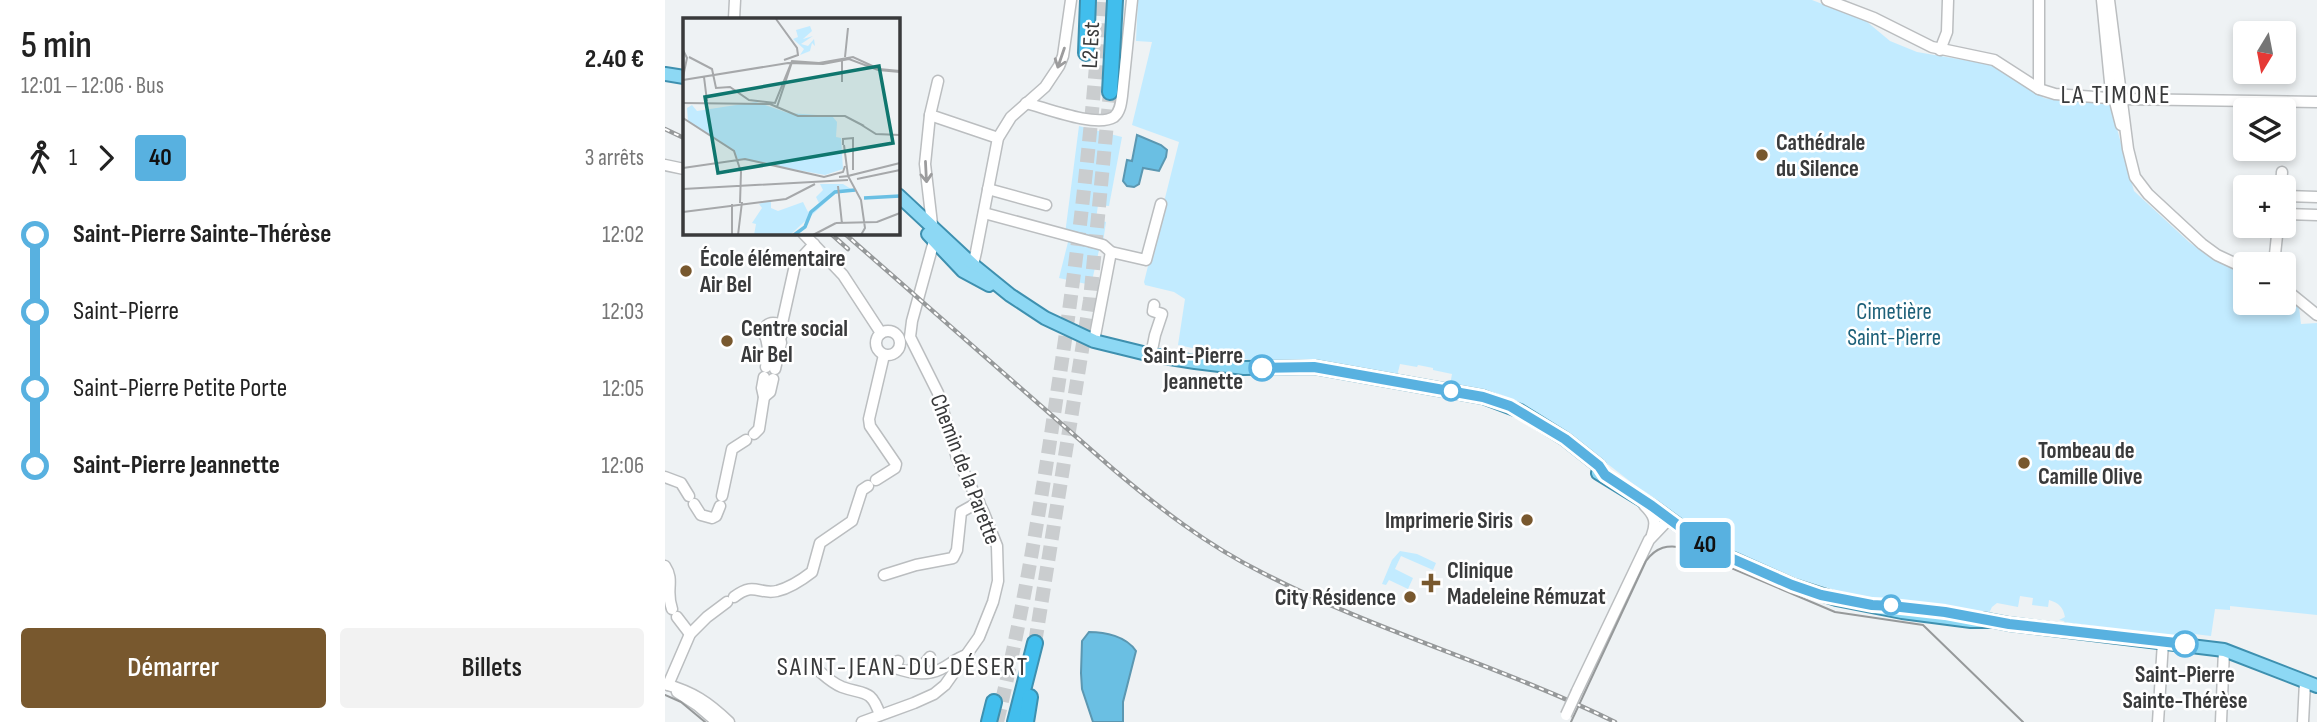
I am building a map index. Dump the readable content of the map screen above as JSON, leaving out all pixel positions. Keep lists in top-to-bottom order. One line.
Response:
{"streets":{"highway":["L2 Est"],"street":["Chemin de la Parette"]},"districts":["LA TIMONE","SAINT-JEAN-DU-DÉSERT"],"parks":["Cimetière Saint-Pierre"],"places":{"other":["Cathédrale du Silence","École élémentaire Air Bel","Centre social Air Bel","Saint-Pierre Jeannette","Tombeau de Camille Olive","Imprimerie Siris","City Résidence","Saint-Pierre Sainte-Thérèse"],"health":["Clinique Madeleine Rémuzat"]},"lines":["bus line 40"],"north":"bottom","page":{"heading":["5 min","12:01 – 12:06 · Bus","2.40 €"],"on_map":"40","map_buttons":["+","−"],"legs":["1","40","3 arrêts"],"list":[{"name":"Saint-Pierre Sainte-Thérèse","value":"12:02"},{"name":"Saint-Pierre","value":"12:03"},{"name":"Saint-Pierre Petite Porte","value":"12:05"},{"name":"Saint-Pierre Jeannette","value":"12:06"}],"buttons":["Démarrer","Billets"]}}
